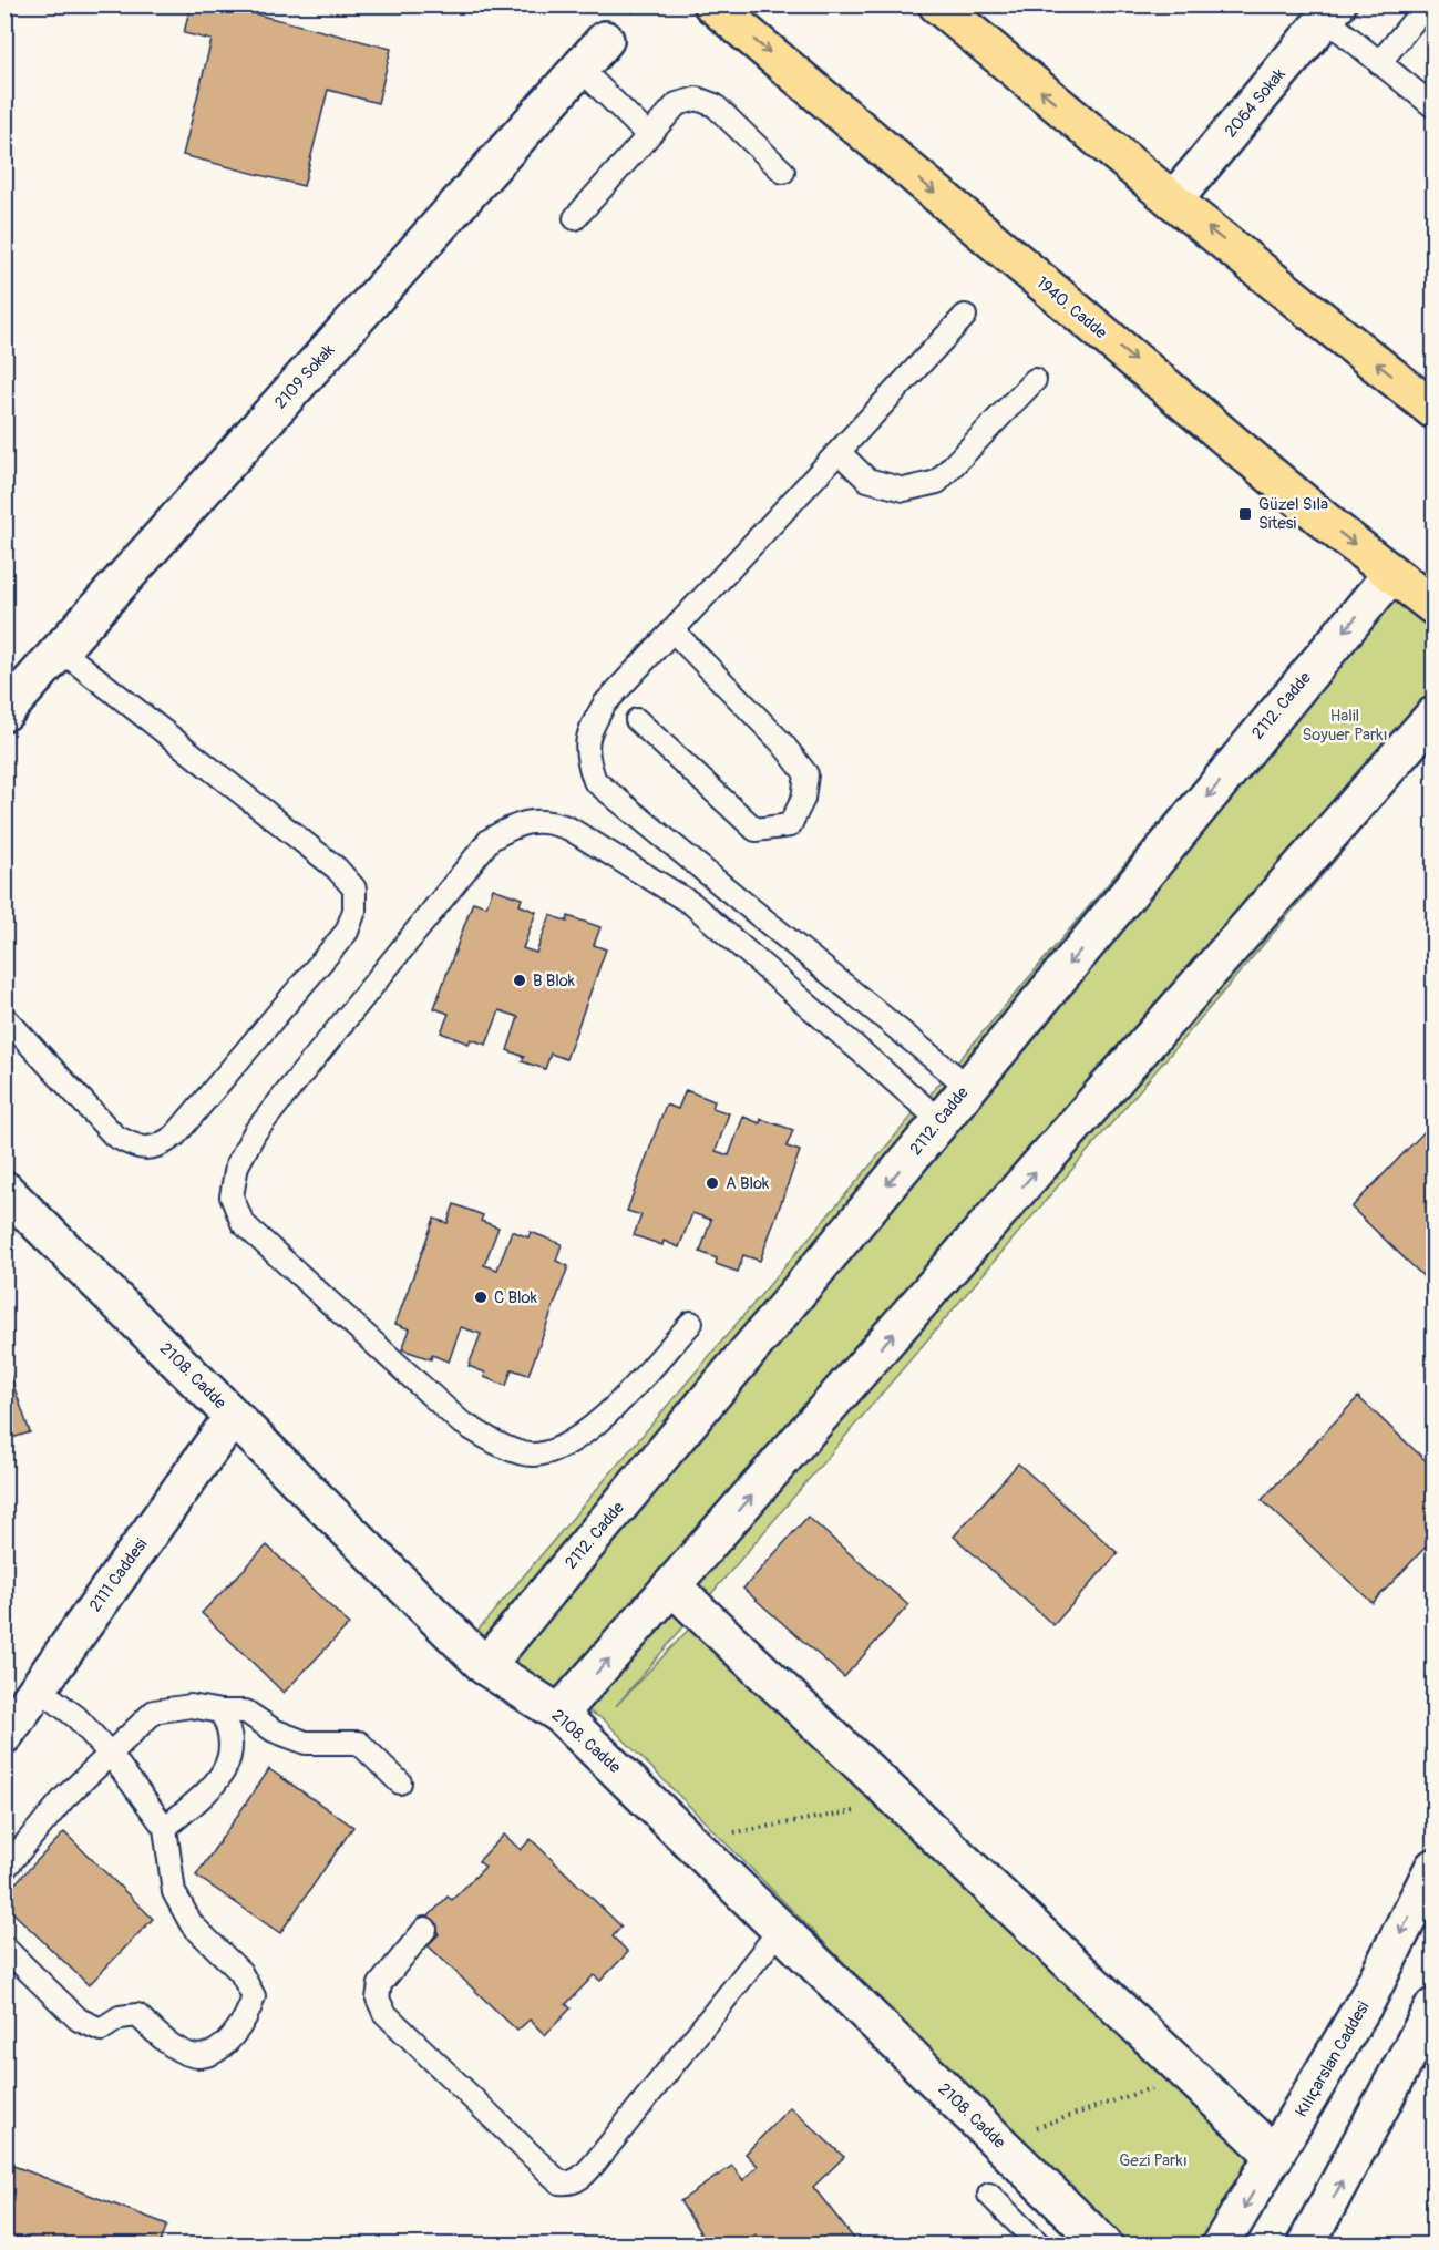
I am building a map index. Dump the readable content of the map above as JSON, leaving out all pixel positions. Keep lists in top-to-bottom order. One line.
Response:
{"streets":{"main road":["1940. Cadde"],"street":["2064 Sokak","2109 Sokak","2112. Cadde","2108. Cadde","2111 Caddesi","Kılıçarslan Caddesi"]},"crossings":[["1940. Cadde","2112. Cadde"],["2112. Cadde","2108. Cadde"],["2108. Cadde","2111 Caddesi"]],"parks":["Halil Soyuer Parkı","Gezi Parkı"],"places":{"transit":["Güzel Sıla Sitesi"],"other":["B Blok","A Blok","C Blok"]}}
